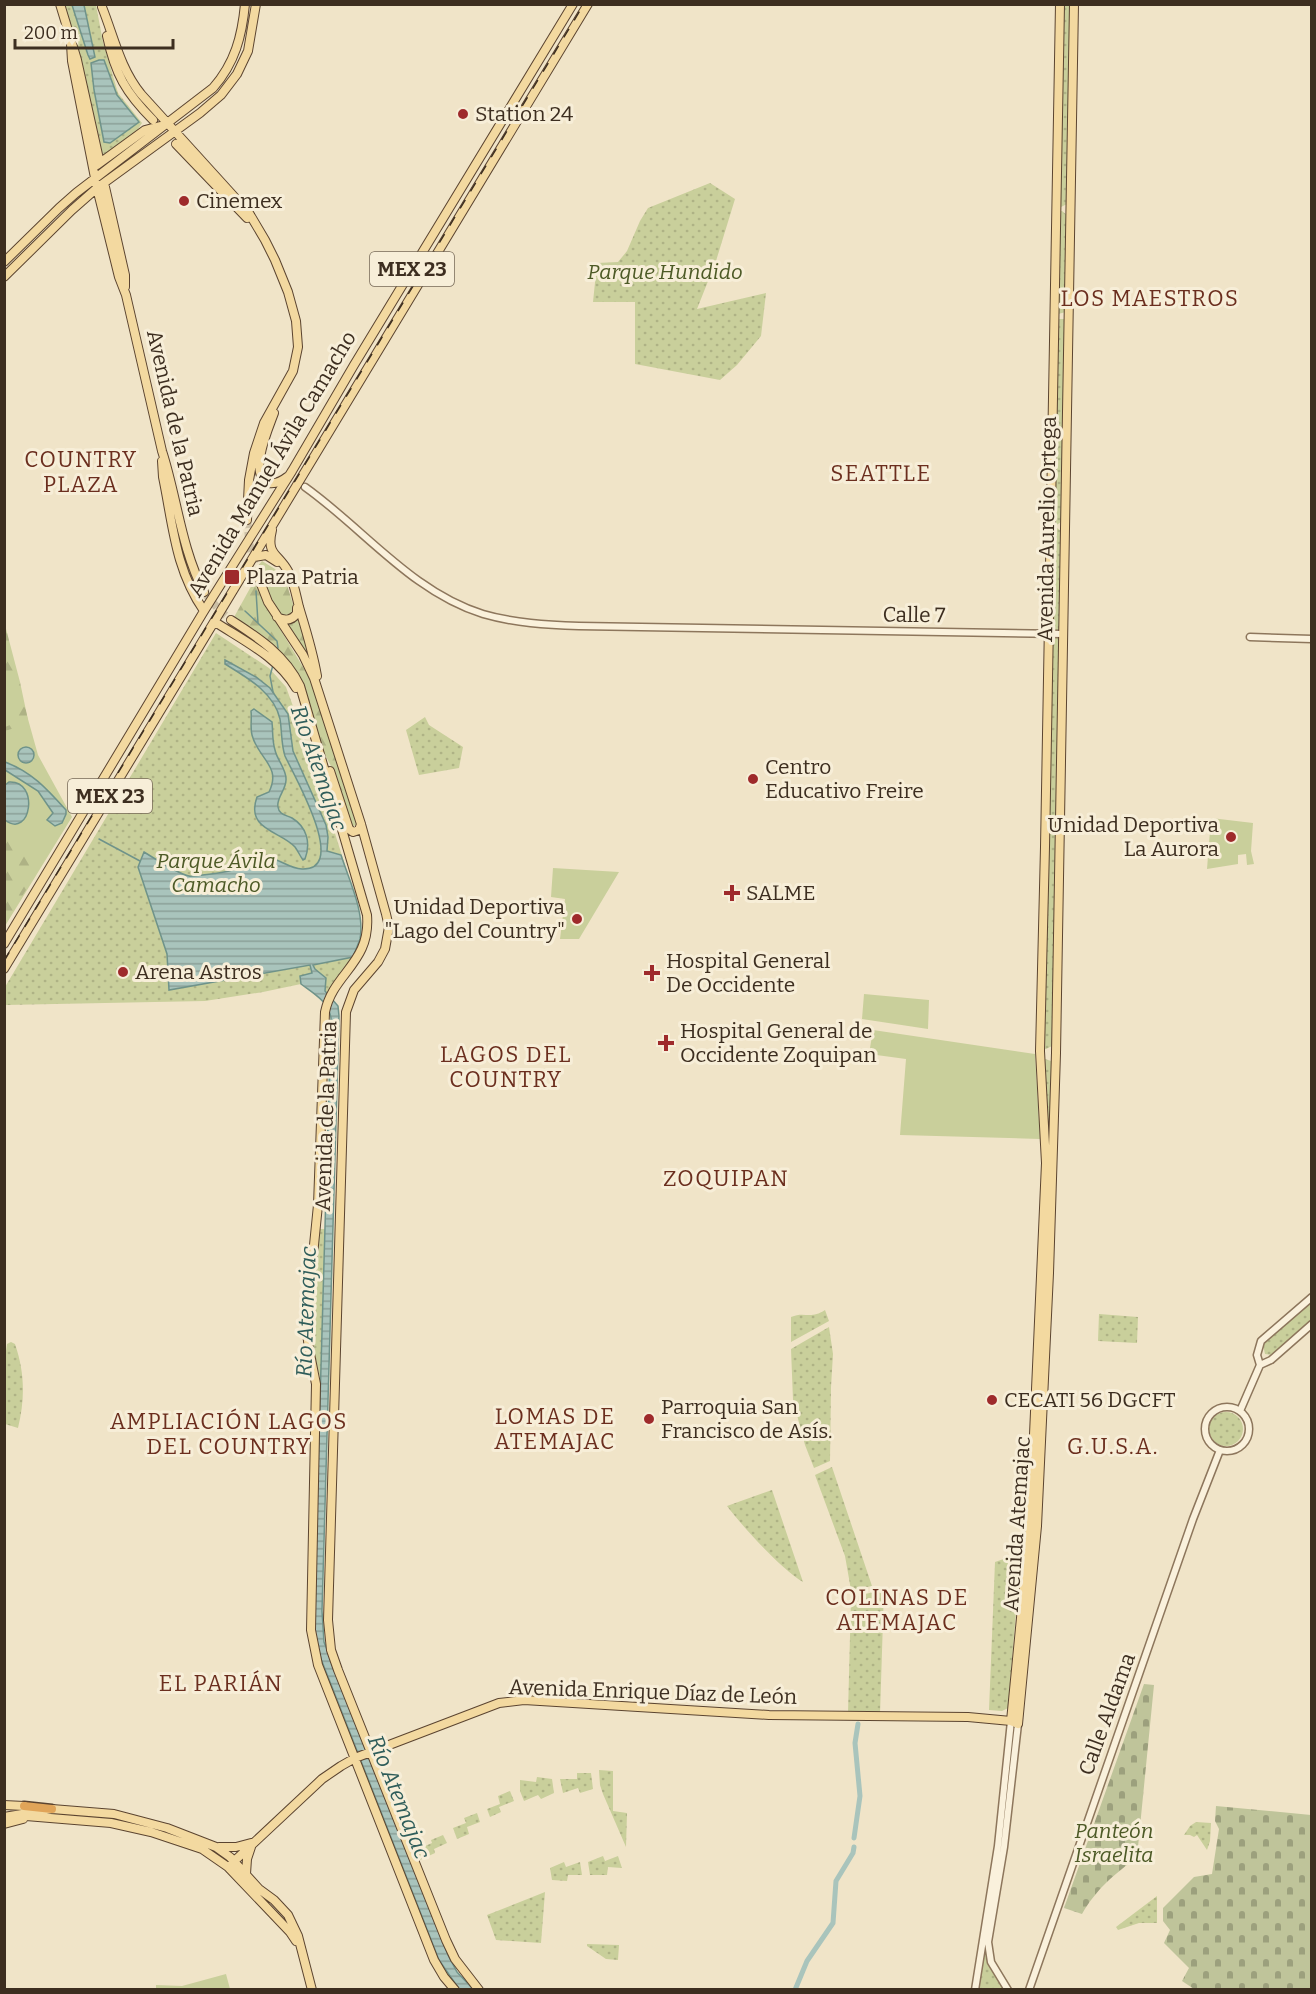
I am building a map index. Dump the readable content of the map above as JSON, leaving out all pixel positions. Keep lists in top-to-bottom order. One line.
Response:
{"streets":{"main road":["MEX 23","Avenida de la Patria","Avenida Manuel Ávila Camacho","Avenida Aurelio Ortega","Avenida Atemajac","Avenida Enrique Díaz de León"],"street":["Calle 7","Calle Aldama"]},"crossings":[["Avenida de la Patria","Avenida Enrique Díaz de León"],["Avenida Aurelio Ortega","Calle 7"],["Avenida Aurelio Ortega","Avenida Atemajac"],["Avenida Atemajac","Avenida Enrique Díaz de León"]],"districts":["LOS MAESTROS","COUNTRY PLAZA","SEATTLE","LAGOS DEL COUNTRY","ZOQUIPAN","LOMAS DE ATEMAJAC","AMPLIACIÓN LAGOS DEL COUNTRY","G.U.S.A.","COLINAS DE ATEMAJAC","EL PARIÁN"],"water":["Río Atemajac"],"parks":["Parque Hundido","Parque Ávila Camacho","Panteón Israelita"],"places":{"other":["Station 24","Cinemex","Centro Educativo Freire","Unidad Deportiva La Aurora","Unidad Deportiva \"Lago del Country\"","Arena Astros","CECATI 56 DGCFT","Parroquia San Francisco de Asís."],"transit":["Plaza Patria"],"health":["SALME","Hospital General De Occidente","Hospital General de Occidente Zoquipan"]},"scale_bar":"200 m"}
